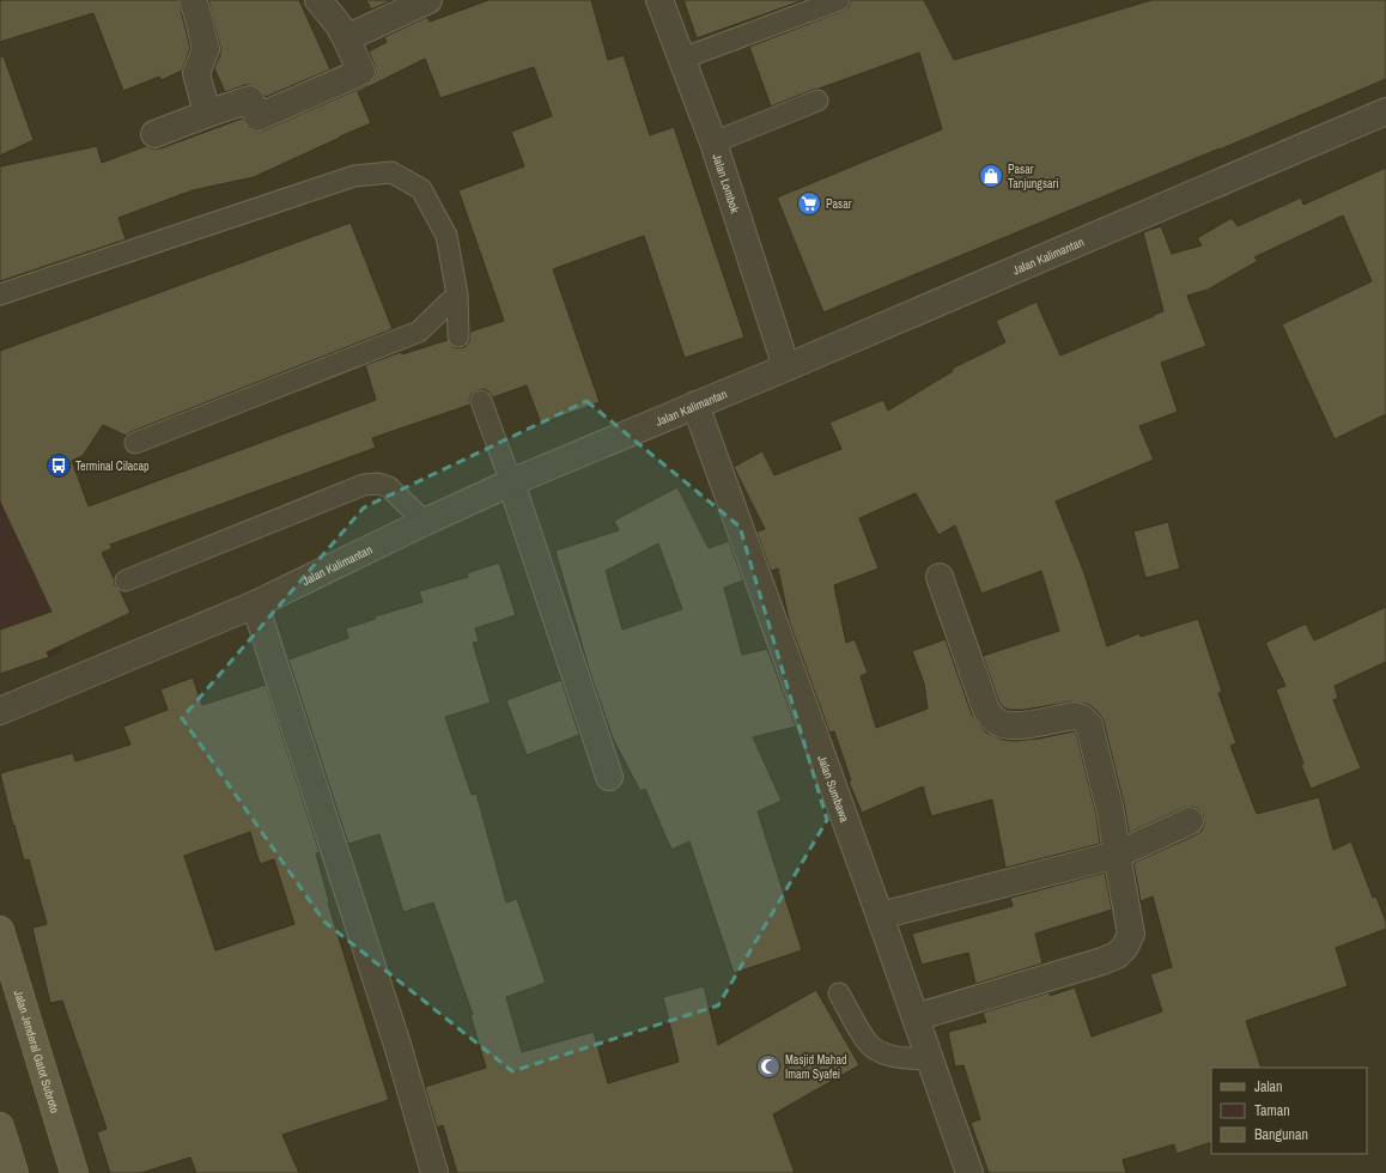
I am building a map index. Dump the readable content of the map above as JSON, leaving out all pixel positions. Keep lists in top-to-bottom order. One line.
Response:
{"streets":{"main road":["Jalan Jenderal Gatot Subroto"],"street":["Jalan Lombok","Jalan Kalimantan","Jalan Sumbawa"]},"crossings":[["Jalan Lombok","Jalan Kalimantan"],["Jalan Kalimantan","Jalan Sumbawa"]],"places":{"shop":["Pasar Tanjungsari"],"supermarket":["Pasar"],"bus stop":["Terminal Cilacap"],"mosque":["Masjid Mahad Imam Syafei"]},"legend":["Jalan","Taman","Bangunan"]}
